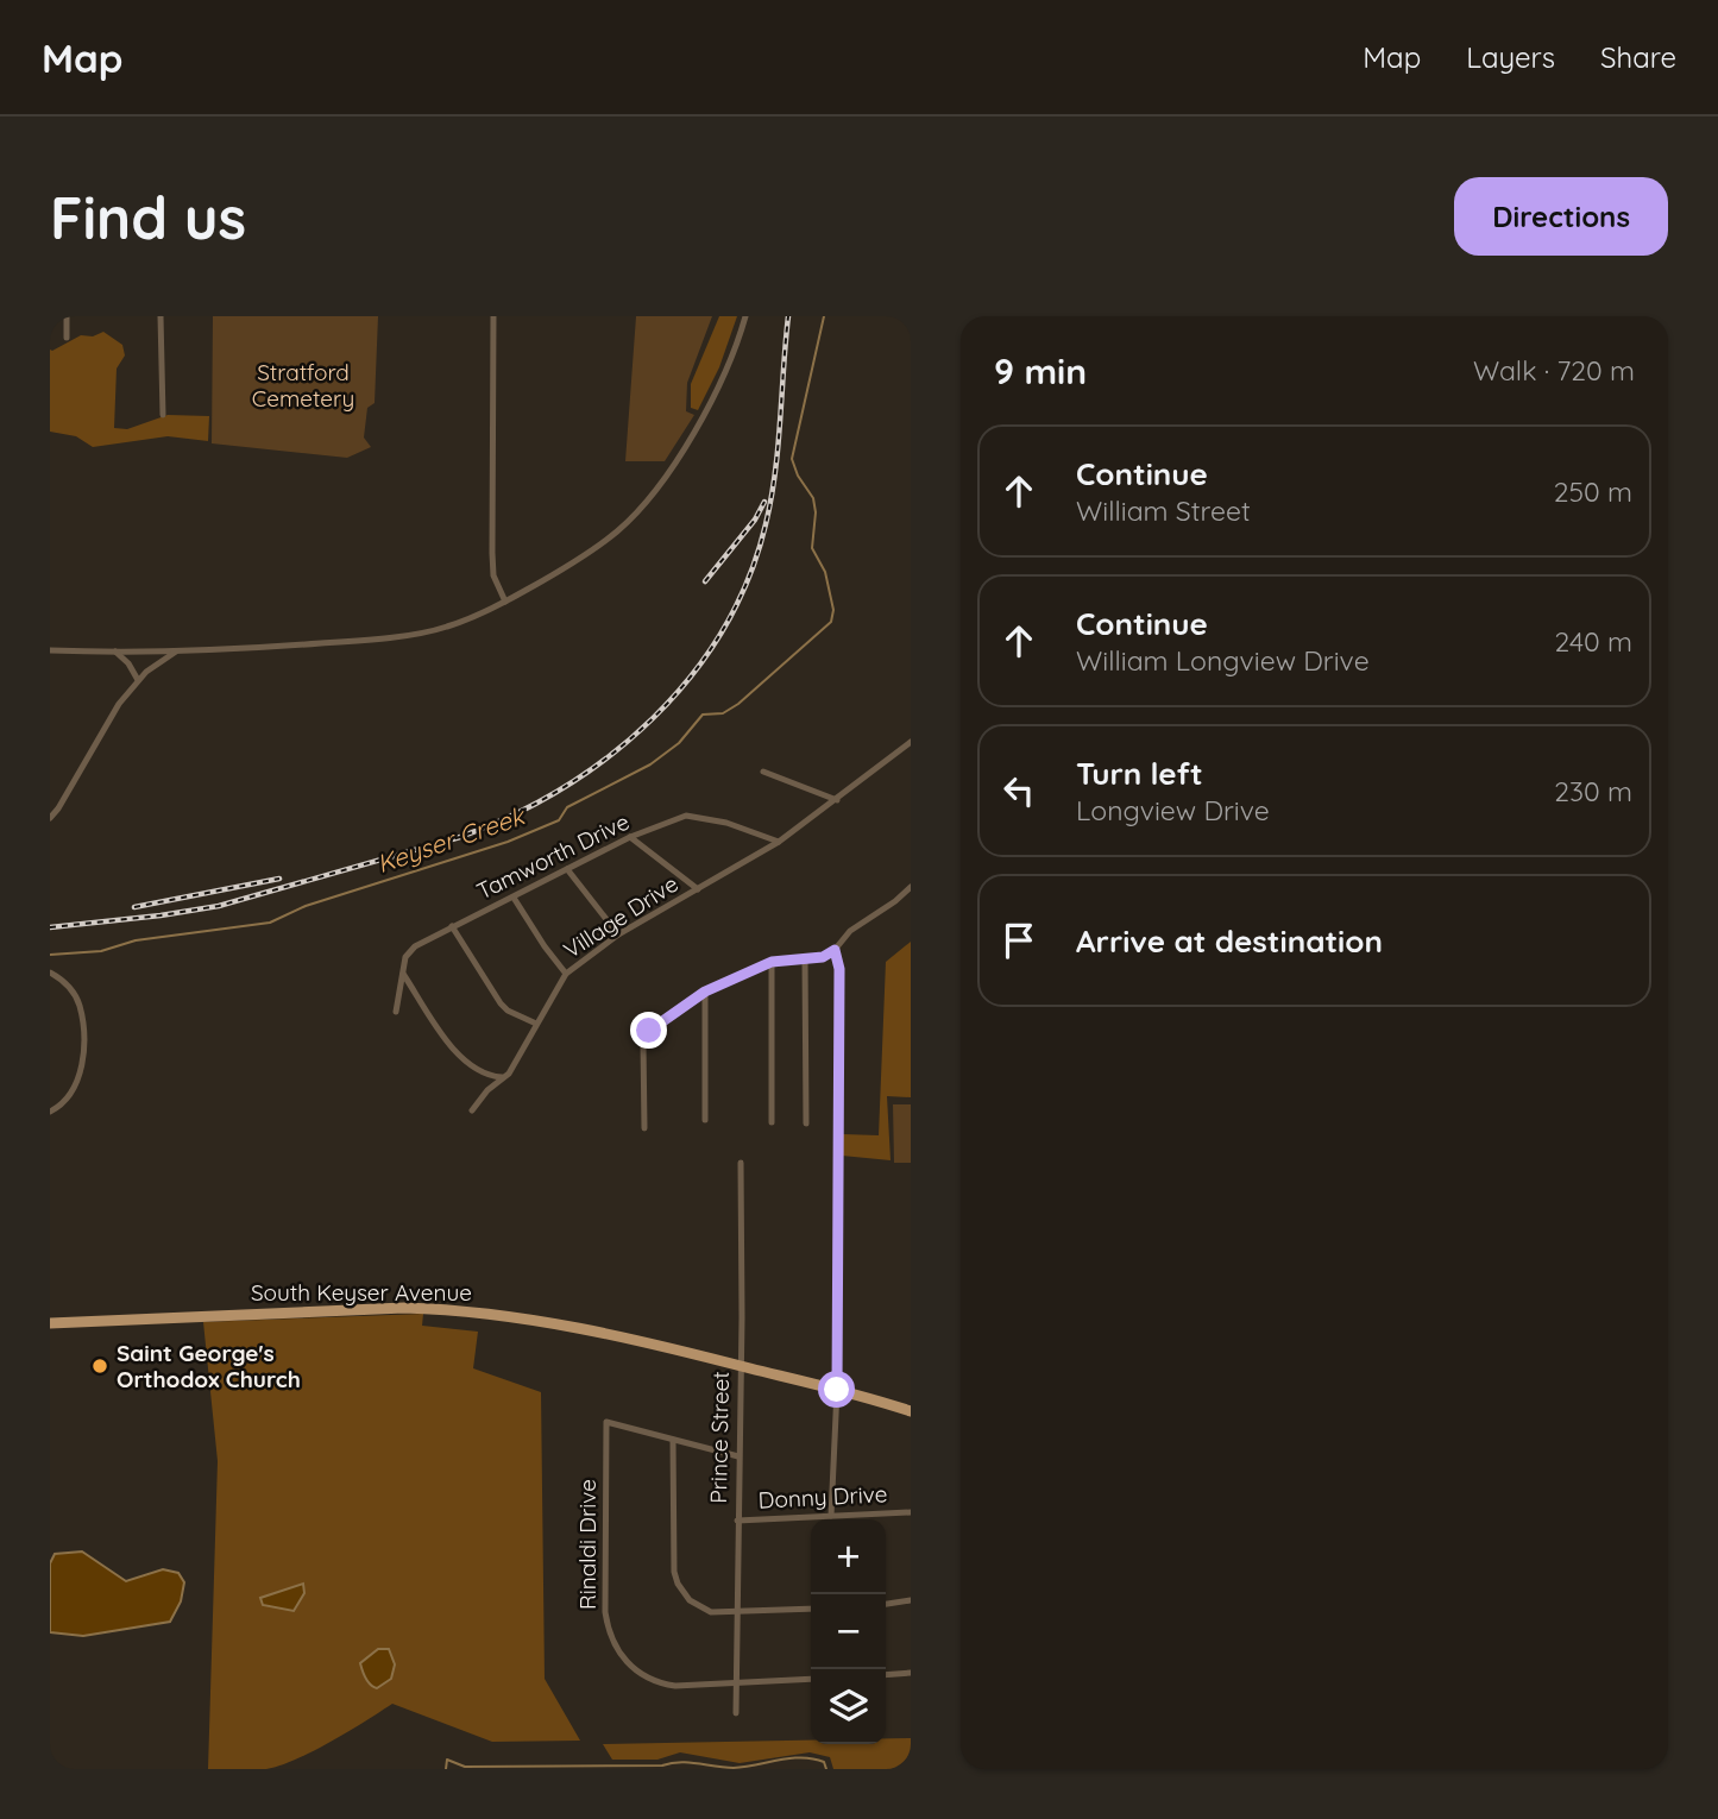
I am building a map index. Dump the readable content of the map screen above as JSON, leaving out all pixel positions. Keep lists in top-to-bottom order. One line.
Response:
{"streets":{"main road":["South Keyser Avenue"],"street":["Tamworth Drive","Village Drive","Prince Street","Donny Drive","Rinaldi Drive"]},"crossings":[["Tamworth Drive","Village Drive"],["South Keyser Avenue","Prince Street"],["Prince Street","Donny Drive"],["Prince Street","Rinaldi Drive"]],"water":["Keyser Creek"],"parks":["Stratford Cemetery"],"places":["Saint George's Orthodox Church"],"page":{"header":"Map","nav":["Map","Layers","Share"],"buttons":"Directions","title":"Find us","heading":["9 min","Walk · 720 m"],"list":[["Continue","William Street","250 m"],["Continue","William Longview Drive","240 m"],["Turn left","Longview Drive","230 m"],"Arrive at destination"],"map_buttons":["+","−"]}}
